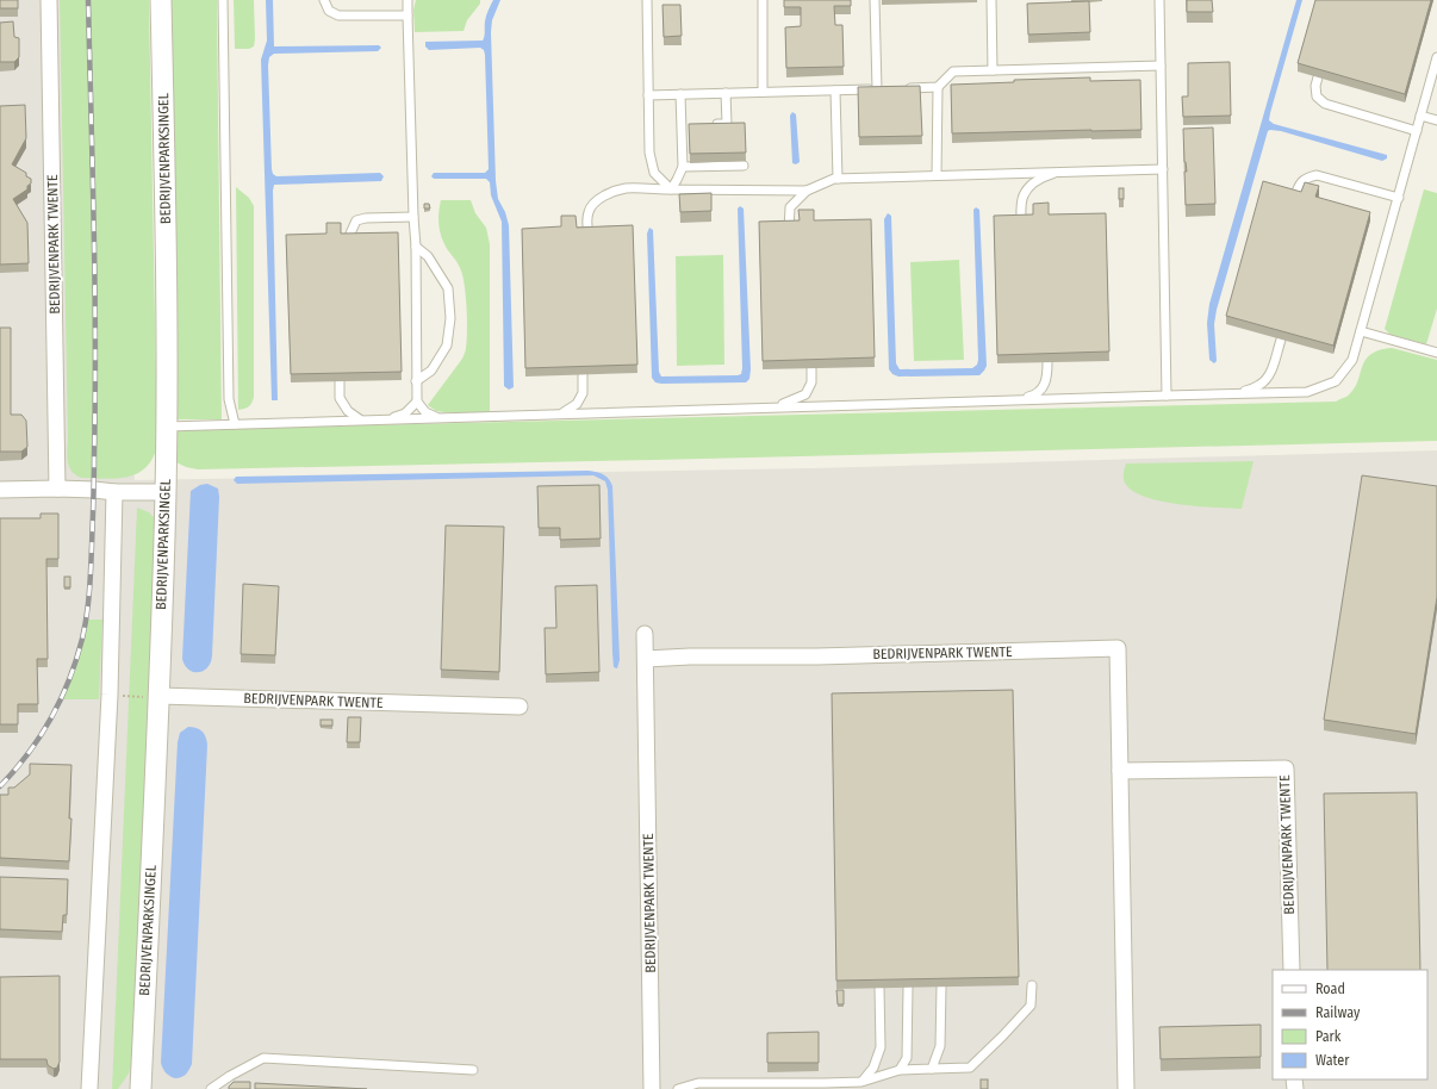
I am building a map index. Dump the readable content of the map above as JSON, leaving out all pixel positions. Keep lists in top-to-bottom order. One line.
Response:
{"streets":{"street":["BEDRIJVENPARKSINGEL","BEDRIJVENPARK TWENTE"]},"crossings":[["BEDRIJVENPARKSINGEL","BEDRIJVENPARK TWENTE"]],"legend":["Road","Railway","Park","Water"]}
